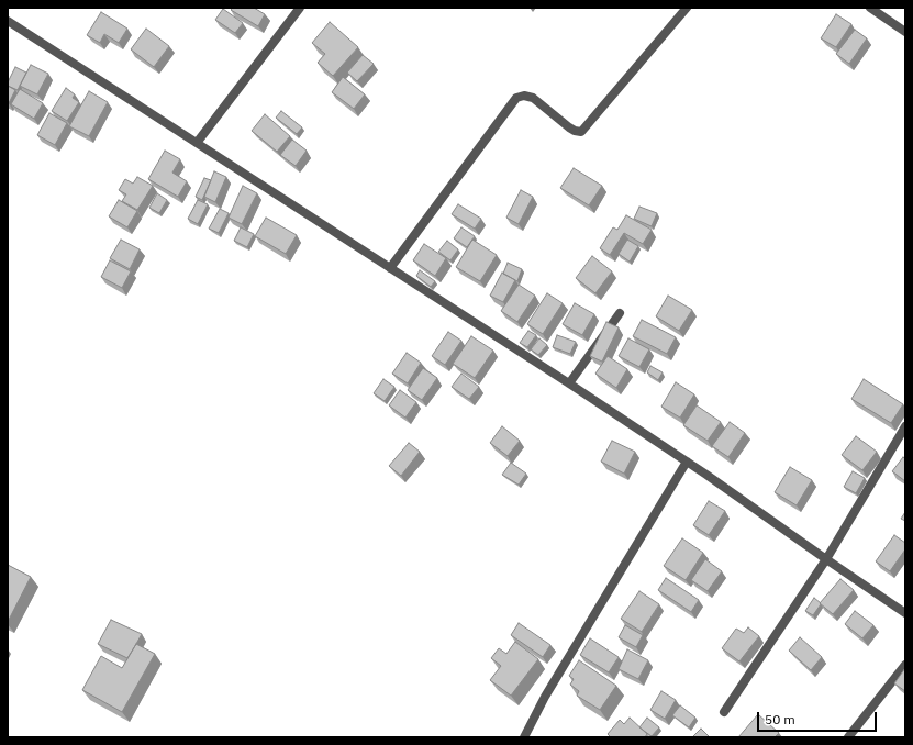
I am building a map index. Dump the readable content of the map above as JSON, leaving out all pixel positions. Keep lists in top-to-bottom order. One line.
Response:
{"scale_bar":"50 m"}
